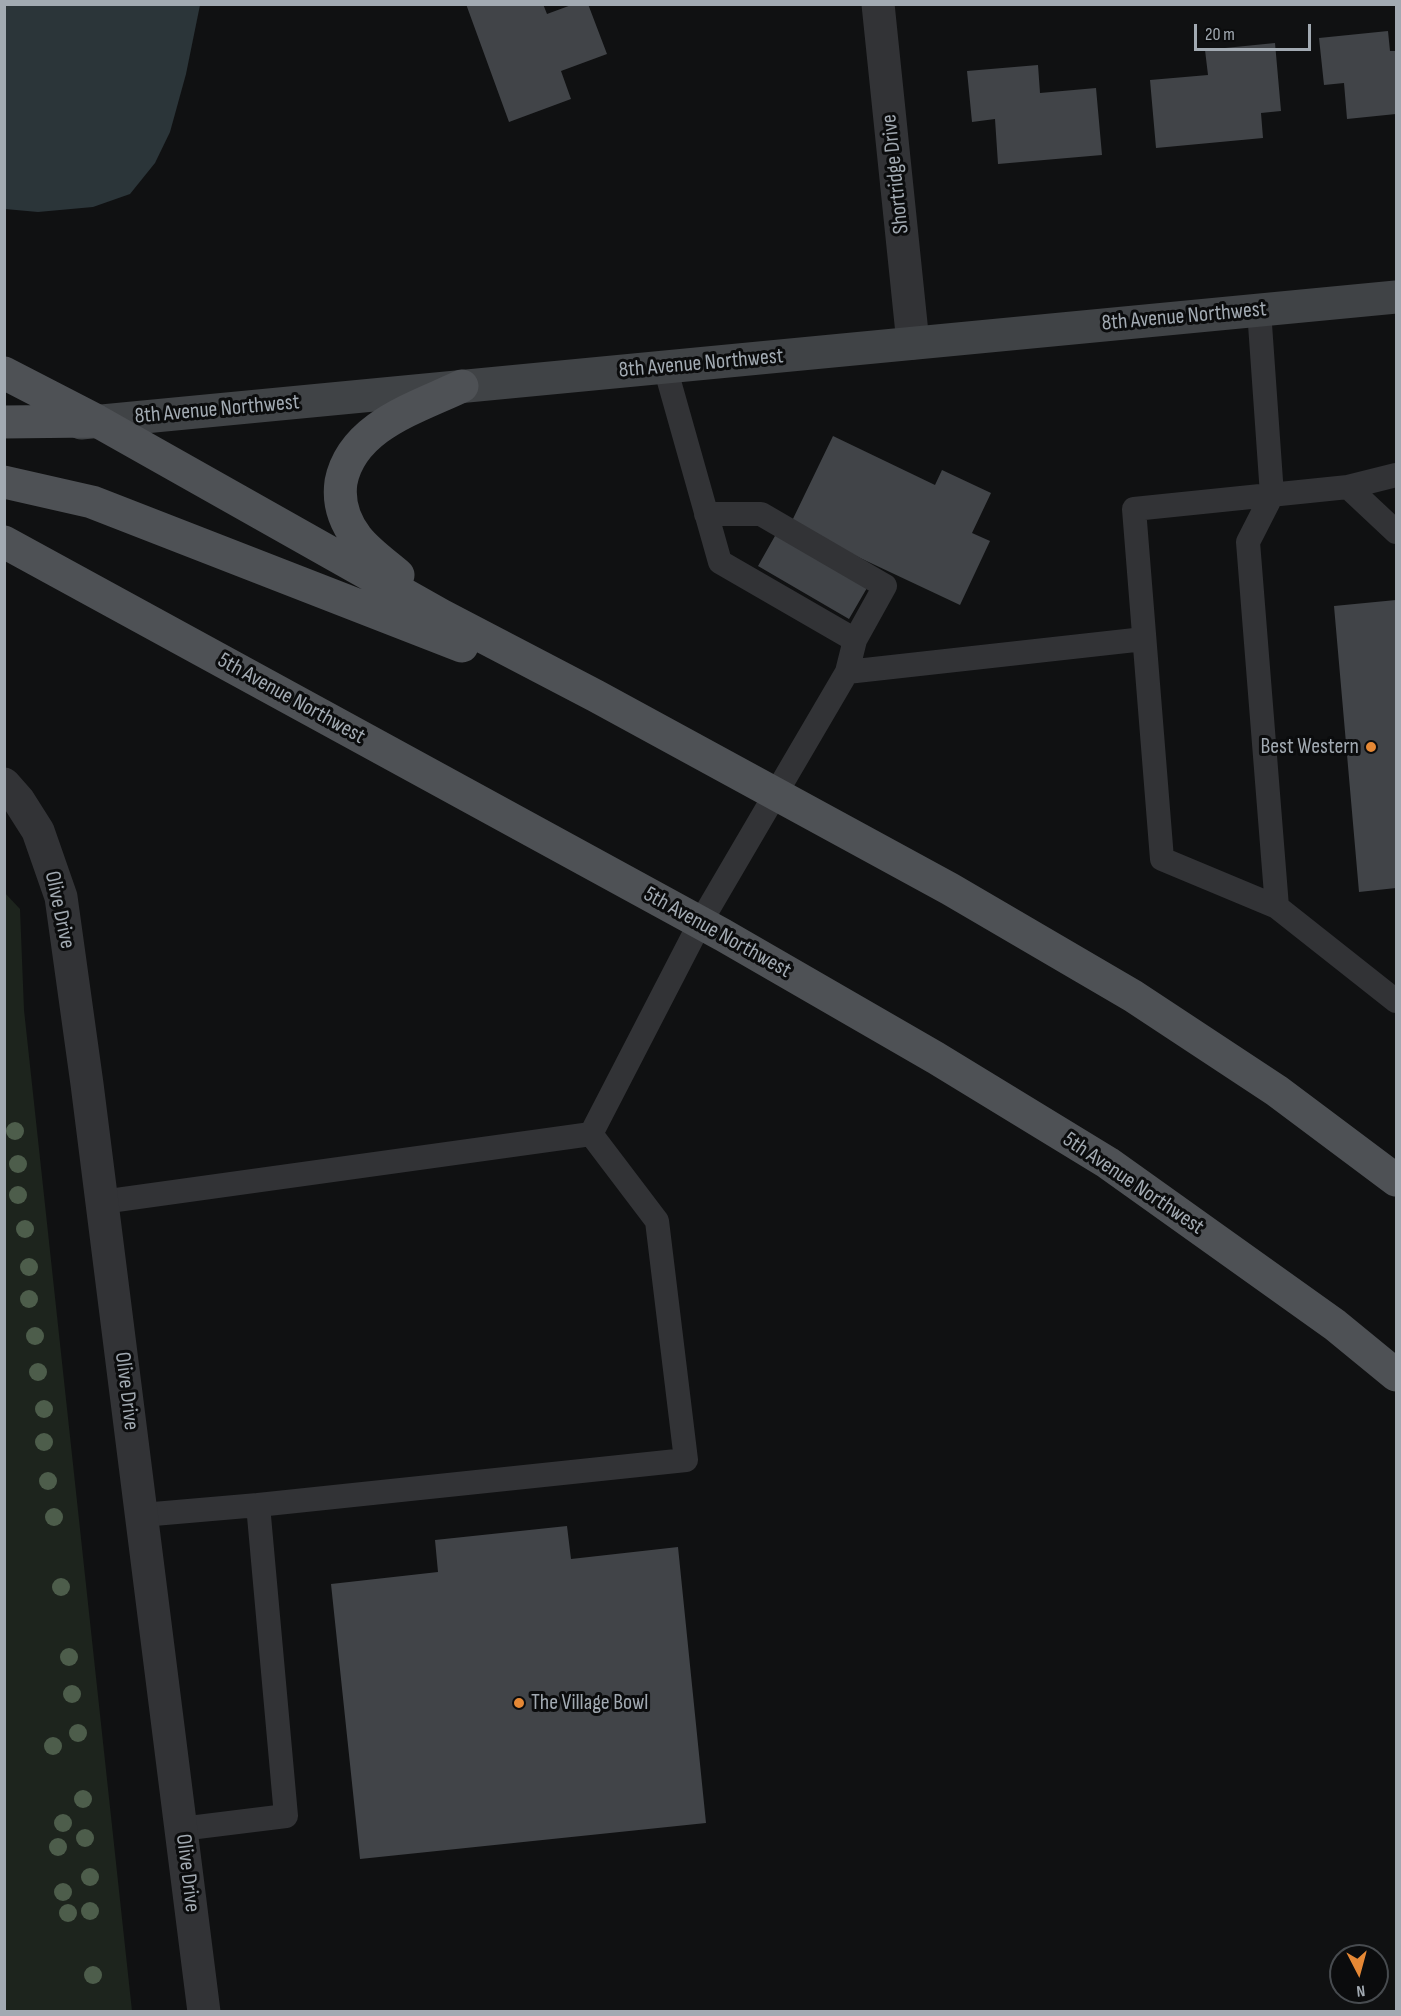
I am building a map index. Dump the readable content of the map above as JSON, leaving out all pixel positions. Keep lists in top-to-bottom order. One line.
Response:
{"streets":{"main road":["8th Avenue Northwest","5th Avenue Northwest"],"street":["Shortridge Drive","Olive Drive"]},"crossings":[["Shortridge Drive","8th Avenue Northwest"]],"places":["Best Western","The Village Bowl"],"scale_bar":"20 m","north":"bottom"}
